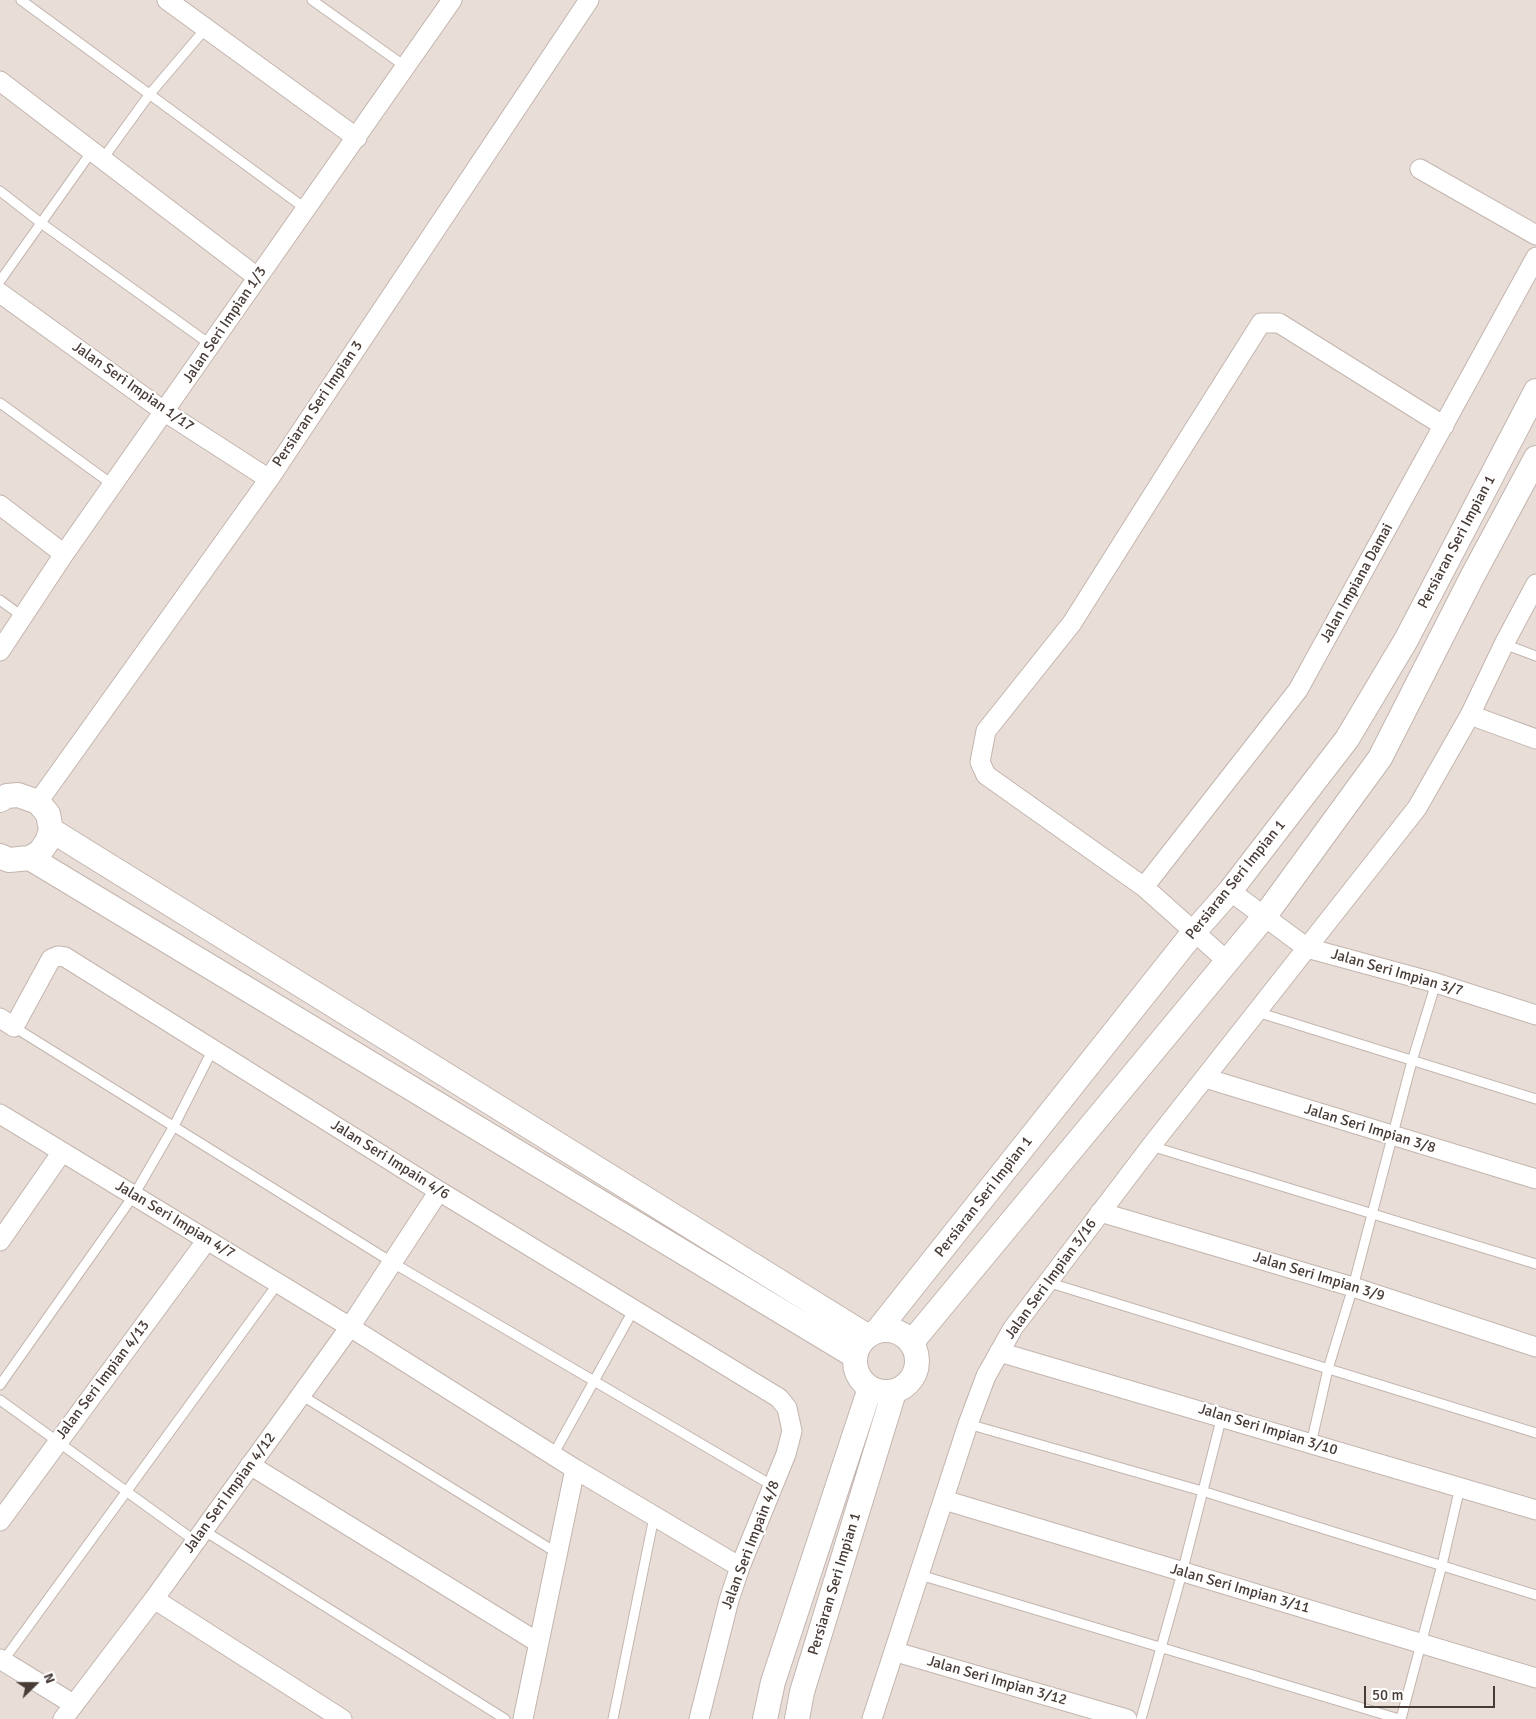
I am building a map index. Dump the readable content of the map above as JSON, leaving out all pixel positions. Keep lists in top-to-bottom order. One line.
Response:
{"streets":{"street":["Jalan Seri Impian 1/3","Jalan Seri Impian 1/17","Persiaran Seri Impian 3","Persiaran Seri Impian 1","Jalan Impiana Damai","Jalan Seri Impian 3/7","Jalan Seri Impian 3/8","Jalan Seri Impain 4/6","Jalan Seri Impian 4/7","Jalan Seri Impian 3/9","Jalan Seri Impian 3/16","Jalan Seri Impian 4/13","Jalan Seri Impian 3/10","Jalan Seri Impian 4/12","Jalan Seri Impain 4/8","Jalan Seri Impian 3/11","Jalan Seri Impian 3/12"]},"crossings":[["Jalan Seri Impian 1/3","Jalan Seri Impian 1/17"],["Jalan Seri Impian 1/17","Persiaran Seri Impian 3"],["Persiaran Seri Impian 1","Jalan Seri Impian 3/7"],["Jalan Seri Impian 3/7","Jalan Seri Impian 3/16"],["Jalan Seri Impian 3/8","Jalan Seri Impian 3/16"],["Jalan Seri Impain 4/6","Jalan Seri Impian 4/12"],["Jalan Seri Impain 4/6","Jalan Seri Impain 4/8"],["Jalan Seri Impian 4/7","Jalan Seri Impian 4/13"],["Jalan Seri Impian 4/7","Jalan Seri Impian 4/12"],["Jalan Seri Impian 4/7","Jalan Seri Impain 4/8"],["Jalan Seri Impian 3/9","Jalan Seri Impian 3/16"],["Jalan Seri Impian 3/16","Jalan Seri Impian 3/10"],["Jalan Seri Impian 3/16","Jalan Seri Impian 3/11"],["Jalan Seri Impian 3/16","Jalan Seri Impian 3/12"]],"scale_bar":"50 m","north":"right"}
